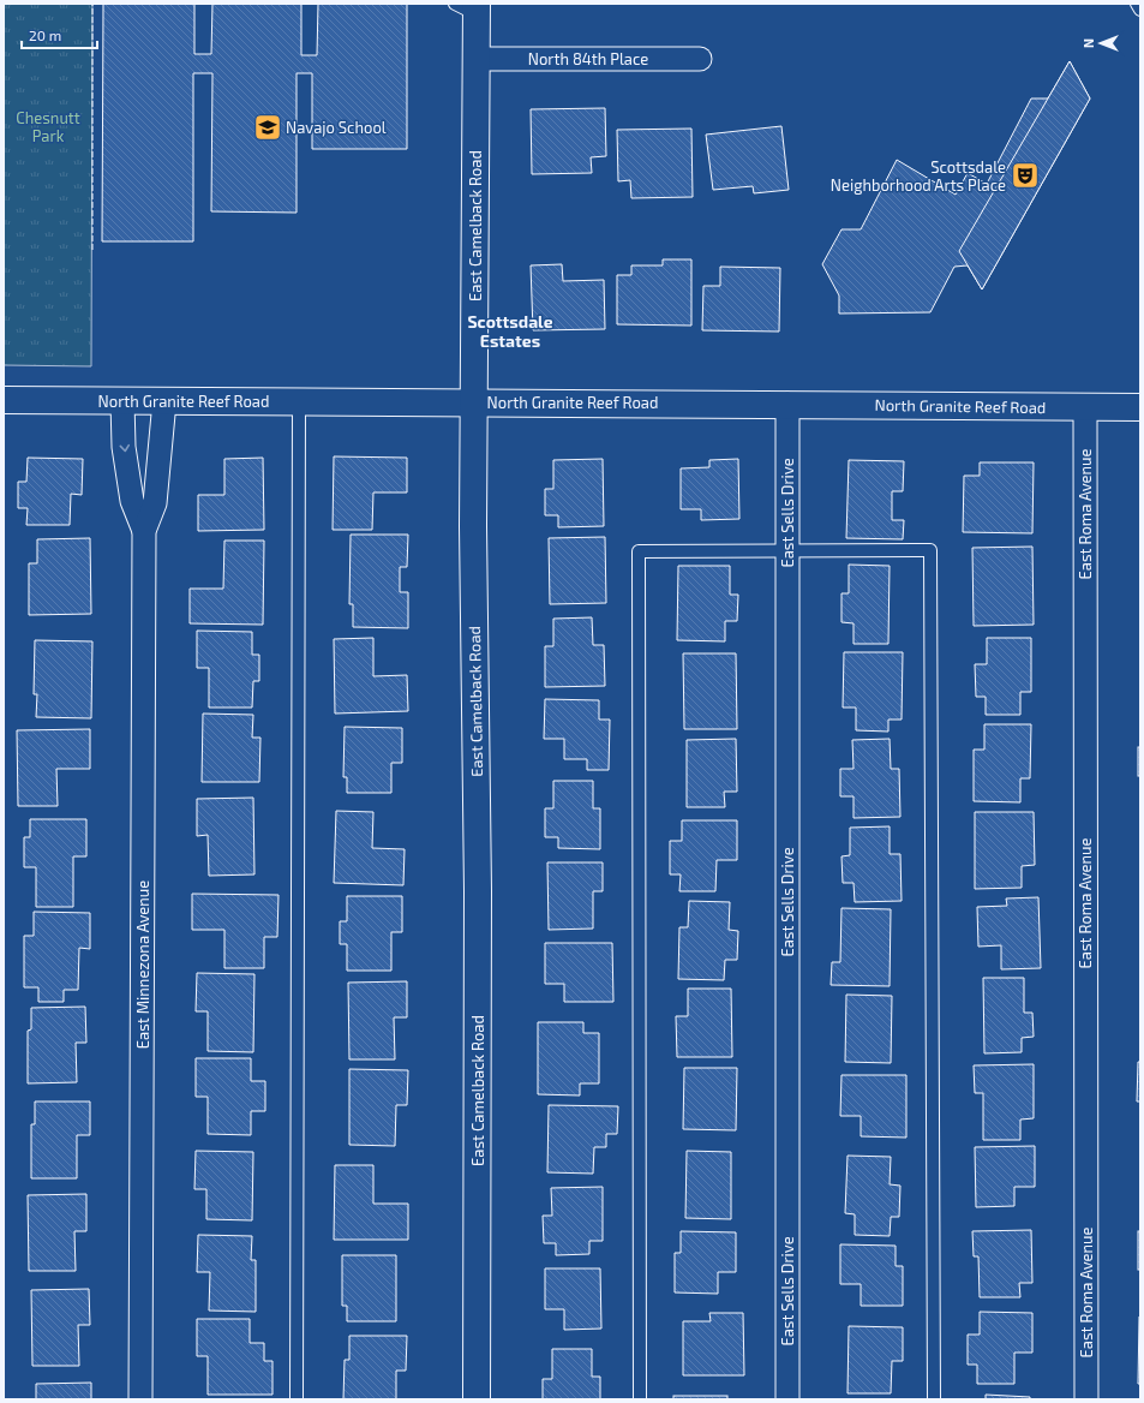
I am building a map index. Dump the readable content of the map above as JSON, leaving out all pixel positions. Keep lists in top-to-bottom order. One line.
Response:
{"streets":{"main road":["East Camelback Road","North Granite Reef Road"],"street":["North 84th Place","East Sells Drive","East Roma Avenue","East Minnezona Avenue"]},"crossings":[["North 84th Place","East Camelback Road"],["East Camelback Road","North Granite Reef Road"],["North Granite Reef Road","East Sells Drive"],["North Granite Reef Road","East Roma Avenue"],["North Granite Reef Road","East Minnezona Avenue"]],"districts":["Scottsdale Estates"],"parks":["Chesnutt Park"],"places":{"school or university":["Navajo School"],"theatre":["Scottsdale Neighborhood Arts Place"]},"scale_bar":"20 m","north":"left"}
